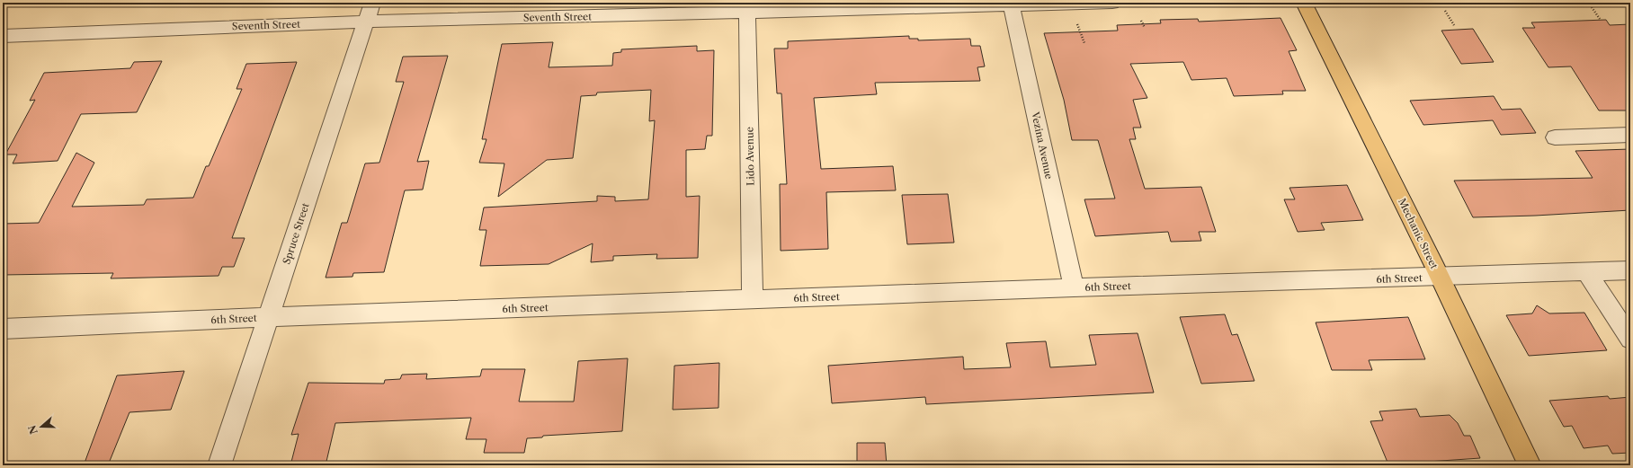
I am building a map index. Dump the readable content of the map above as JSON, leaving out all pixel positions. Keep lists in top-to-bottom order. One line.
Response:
{"streets":{"main road":["Mechanic Street"],"street":["Seventh Street","Vezina Avenue","Lido Avenue","Spruce Street","6th Street"]},"crossings":[["Seventh Street","Vezina Avenue"],["Seventh Street","Lido Avenue"],["Seventh Street","Spruce Street"],["Vezina Avenue","6th Street"],["Lido Avenue","6th Street"],["Spruce Street","6th Street"],["Mechanic Street","6th Street"]],"north":"left"}
